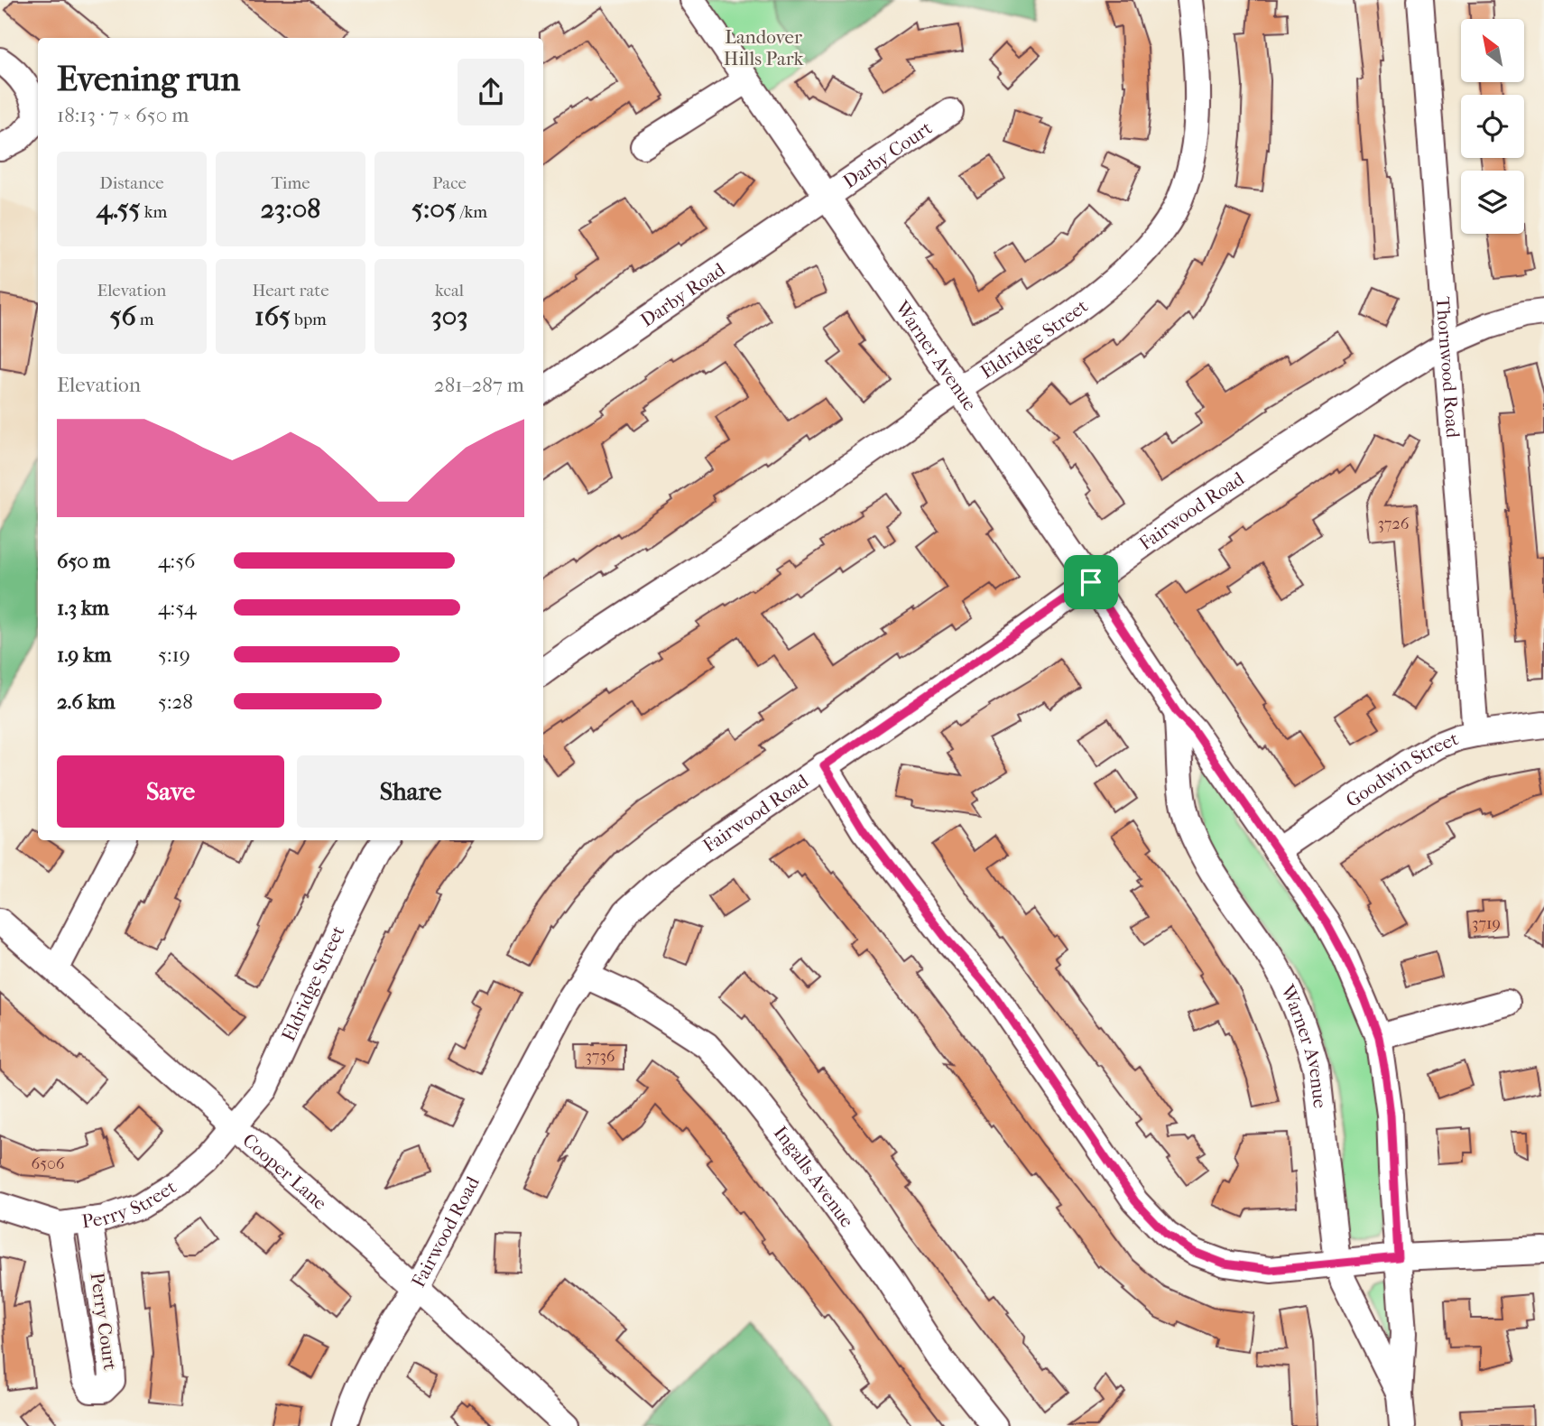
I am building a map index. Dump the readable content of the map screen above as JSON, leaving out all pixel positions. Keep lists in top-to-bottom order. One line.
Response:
{"streets":{"street":["Darby Court","Darby Road","Eldridge Street","Warner Avenue","Thornwood Road","Fairwood Road","Goodwin Street","Cooper Lane","Ingalls Avenue","Perry Street","Perry Court"]},"crossings":[["Darby Court","Darby Road"],["Darby Court","Warner Avenue"],["Darby Road","Warner Avenue"],["Eldridge Street","Warner Avenue"],["Eldridge Street","Cooper Lane"],["Eldridge Street","Perry Street"],["Warner Avenue","Fairwood Road"],["Warner Avenue","Goodwin Street"],["Thornwood Road","Fairwood Road"],["Thornwood Road","Goodwin Street"],["Fairwood Road","Cooper Lane"],["Fairwood Road","Ingalls Avenue"],["Cooper Lane","Perry Street"],["Perry Street","Perry Court"]],"parks":["Landover Hills Park"],"house_numbers":["3726","3719","3736","6506"],"north":"top left","page":{"heading":["Evening run","18:13 · 7 × 650 m"],"stats":[["Distance","4.55 km"],["Time","23:08"],["Pace","5:05 /km"],["Elevation","56 m"],["Heart rate","165 bpm"],["kcal","303"]],"chart":["Elevation","281–287 m"],"list":[{"name":"650 m","note":"4:56"},{"name":"1.3 km","note":"4:54"},{"name":"1.9 km","note":"5:19"},{"name":"2.6 km","note":"5:28"}],"buttons":["Save","Share"]}}
